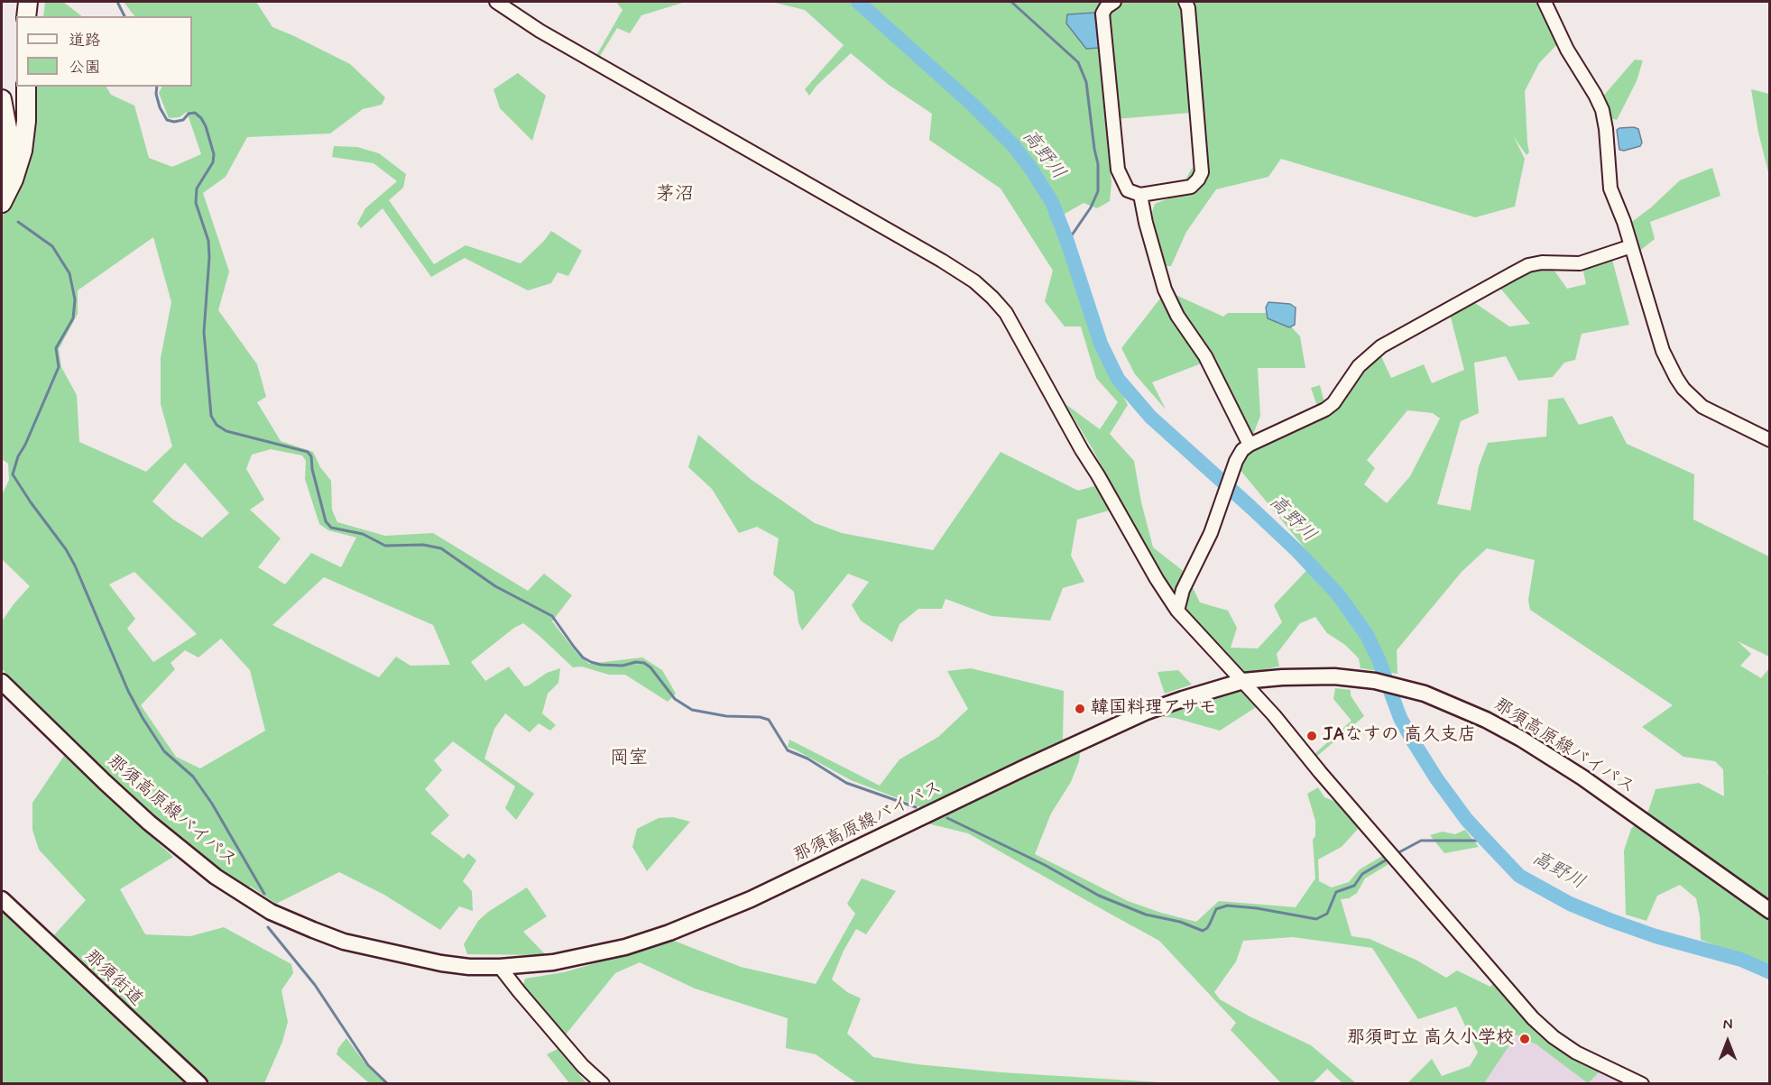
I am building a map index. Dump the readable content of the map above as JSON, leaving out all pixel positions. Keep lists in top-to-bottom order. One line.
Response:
{"streets":{"main road":["那須高原線バイパス","那須街道"]},"districts":["茅沼","岡室"],"water":["高野川"],"places":["韓国料理アサモ","JAなすの 高久支店","那須町立 高久小学校"],"legend":["道路","公園"],"north":"top"}
